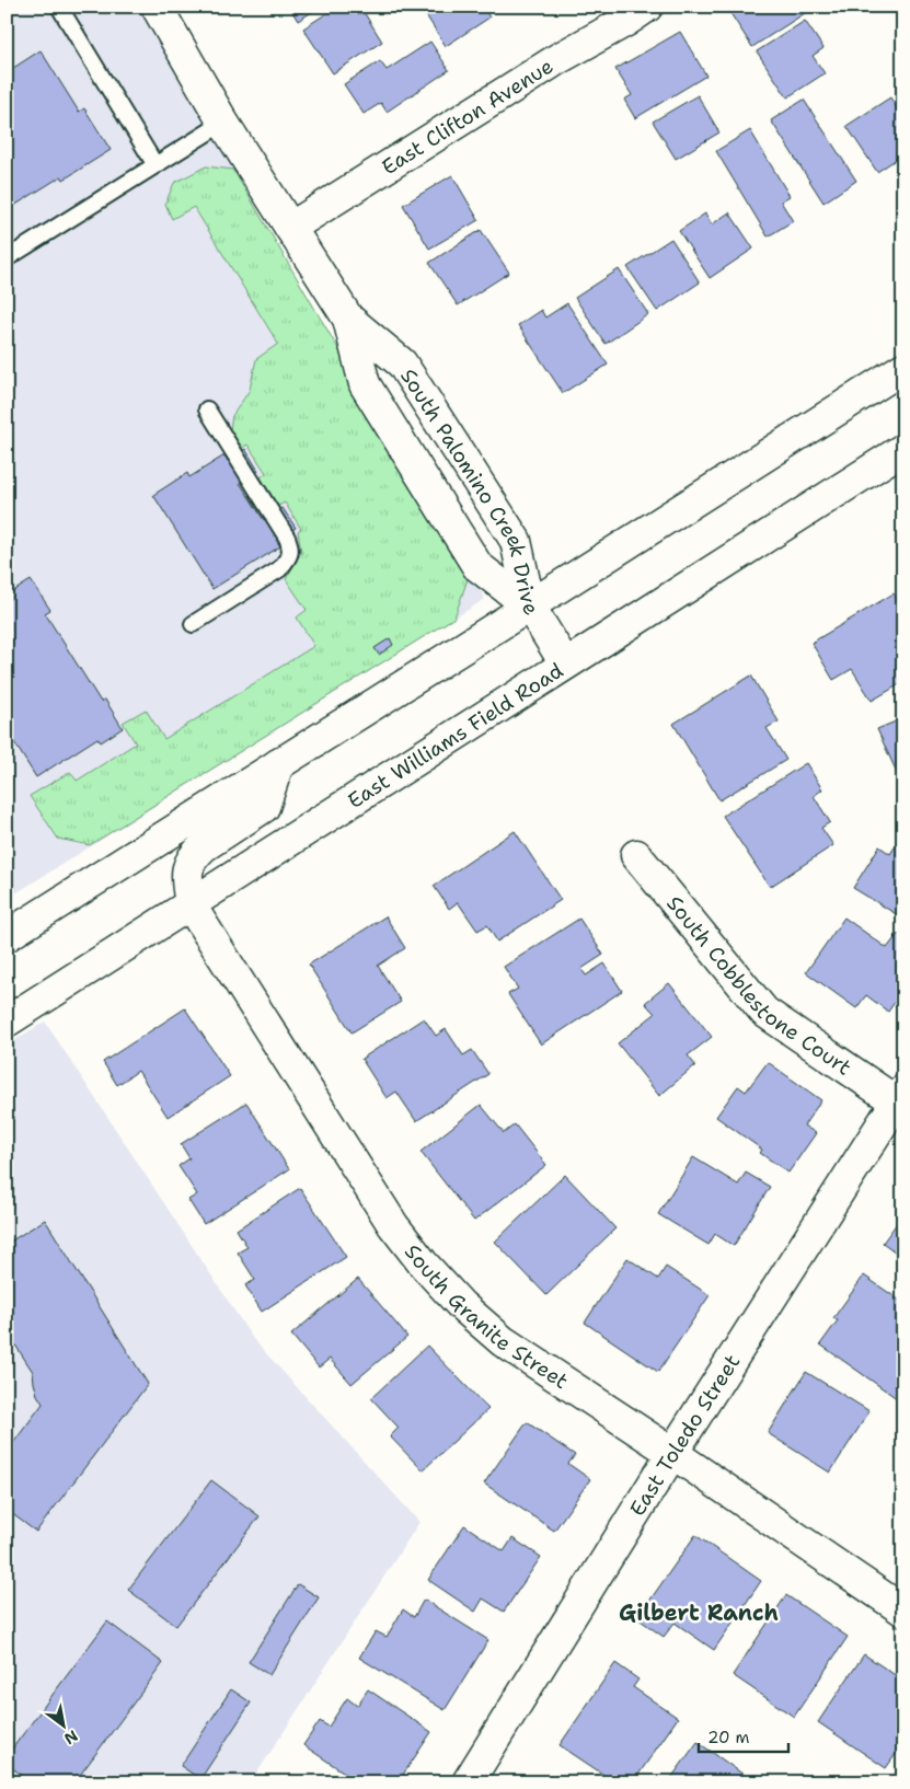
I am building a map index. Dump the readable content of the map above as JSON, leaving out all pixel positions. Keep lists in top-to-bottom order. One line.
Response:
{"streets":{"street":["East Clifton Avenue","South Palomino Creek Drive","East Williams Field Road","South Cobblestone Court","South Granite Street","East Toledo Street"]},"crossings":[["East Clifton Avenue","South Palomino Creek Drive"],["East Williams Field Road","South Granite Street"],["South Cobblestone Court","East Toledo Street"],["South Granite Street","East Toledo Street"]],"districts":["Gilbert Ranch"],"scale_bar":"20 m","north":"bottom right"}
